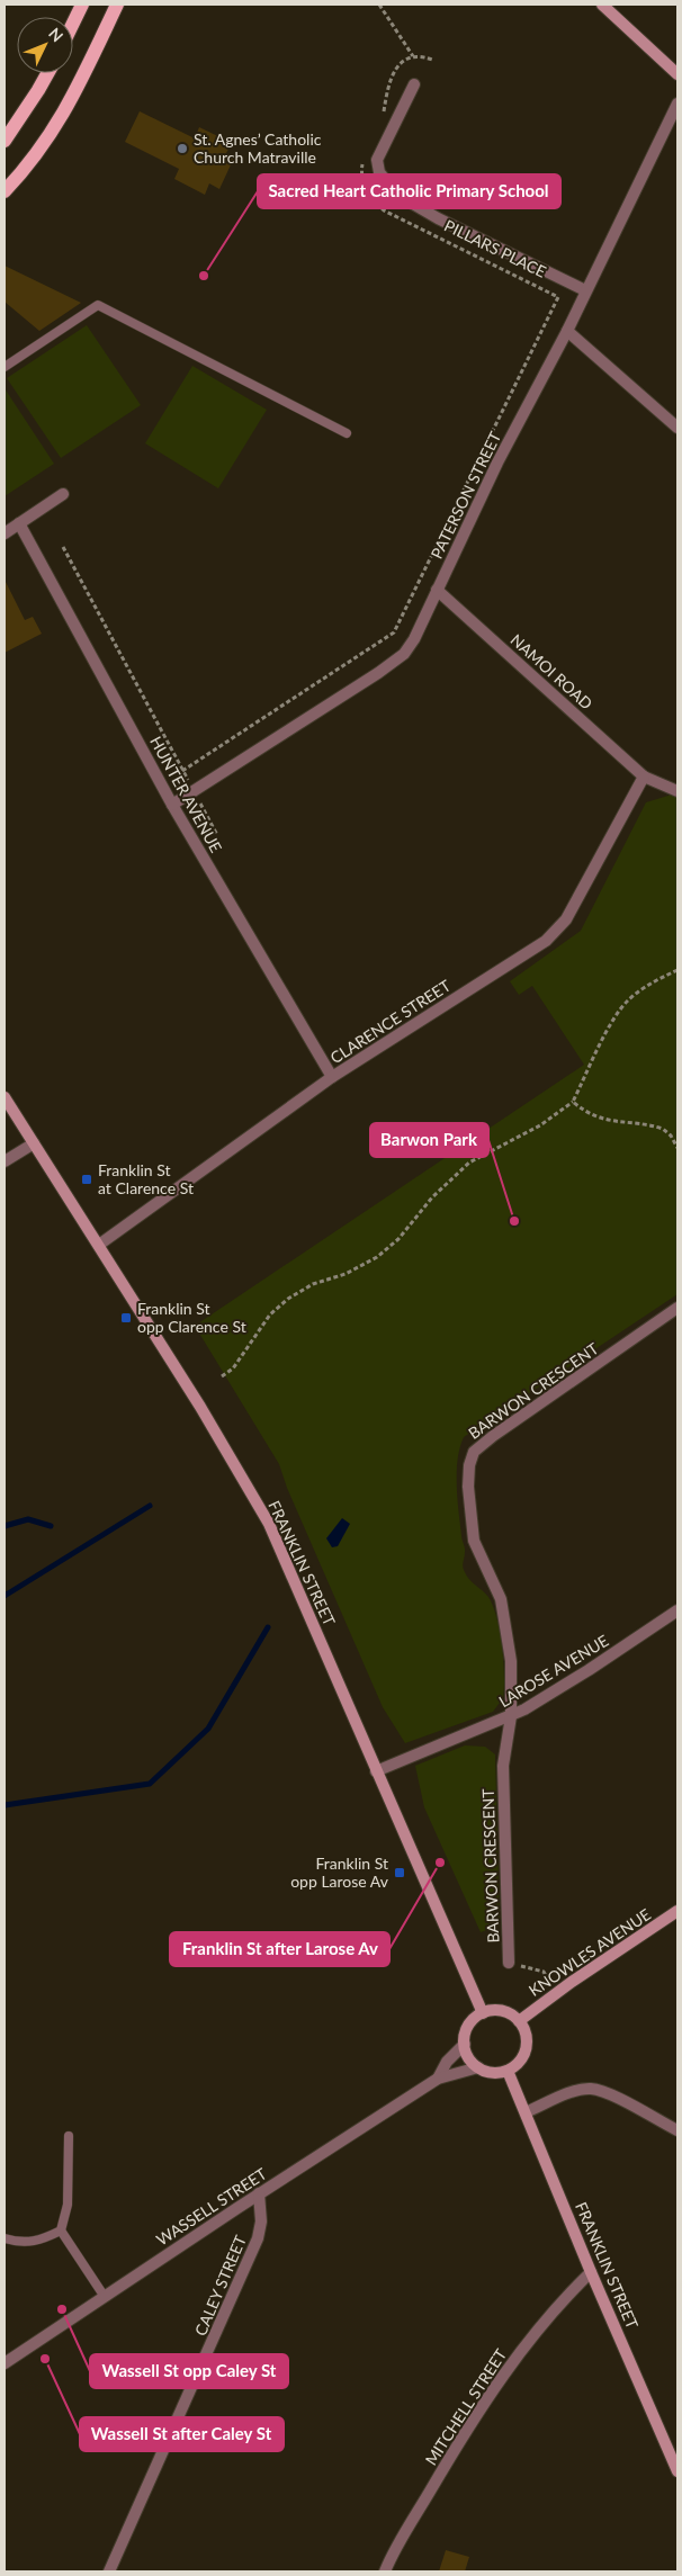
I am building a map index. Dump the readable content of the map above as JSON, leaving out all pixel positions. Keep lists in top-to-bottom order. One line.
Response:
{"streets":{"street":["PILLARS PLACE","PATERSON STREET","NAMOI ROAD","HUNTER AVENUE","CLARENCE STREET","BARWON CRESCENT","FRANKLIN STREET","LAROSE AVENUE","KNOWLES AVENUE","WASSELL STREET","CALEY STREET","MITCHELL STREET"]},"crossings":[["PILLARS PLACE","PATERSON STREET"],["PATERSON STREET","NAMOI ROAD"],["PATERSON STREET","HUNTER AVENUE"],["NAMOI ROAD","CLARENCE STREET"],["HUNTER AVENUE","CLARENCE STREET"],["CLARENCE STREET","FRANKLIN STREET"],["BARWON CRESCENT","LAROSE AVENUE"],["FRANKLIN STREET","LAROSE AVENUE"],["FRANKLIN STREET","KNOWLES AVENUE"],["FRANKLIN STREET","WASSELL STREET"],["FRANKLIN STREET","MITCHELL STREET"],["KNOWLES AVENUE","WASSELL STREET"],["WASSELL STREET","CALEY STREET"]],"places":{"other":["St. Agnes’ Catholic Church Matraville","Sacred Heart Catholic Primary School","Barwon Park","Franklin St after Larose Av","Wassell St opp Caley St","Wassell St after Caley St"],"transit":["Franklin St at Clarence St","Franklin St opp Clarence St","Franklin St opp Larose Av"]},"north":"top right"}
